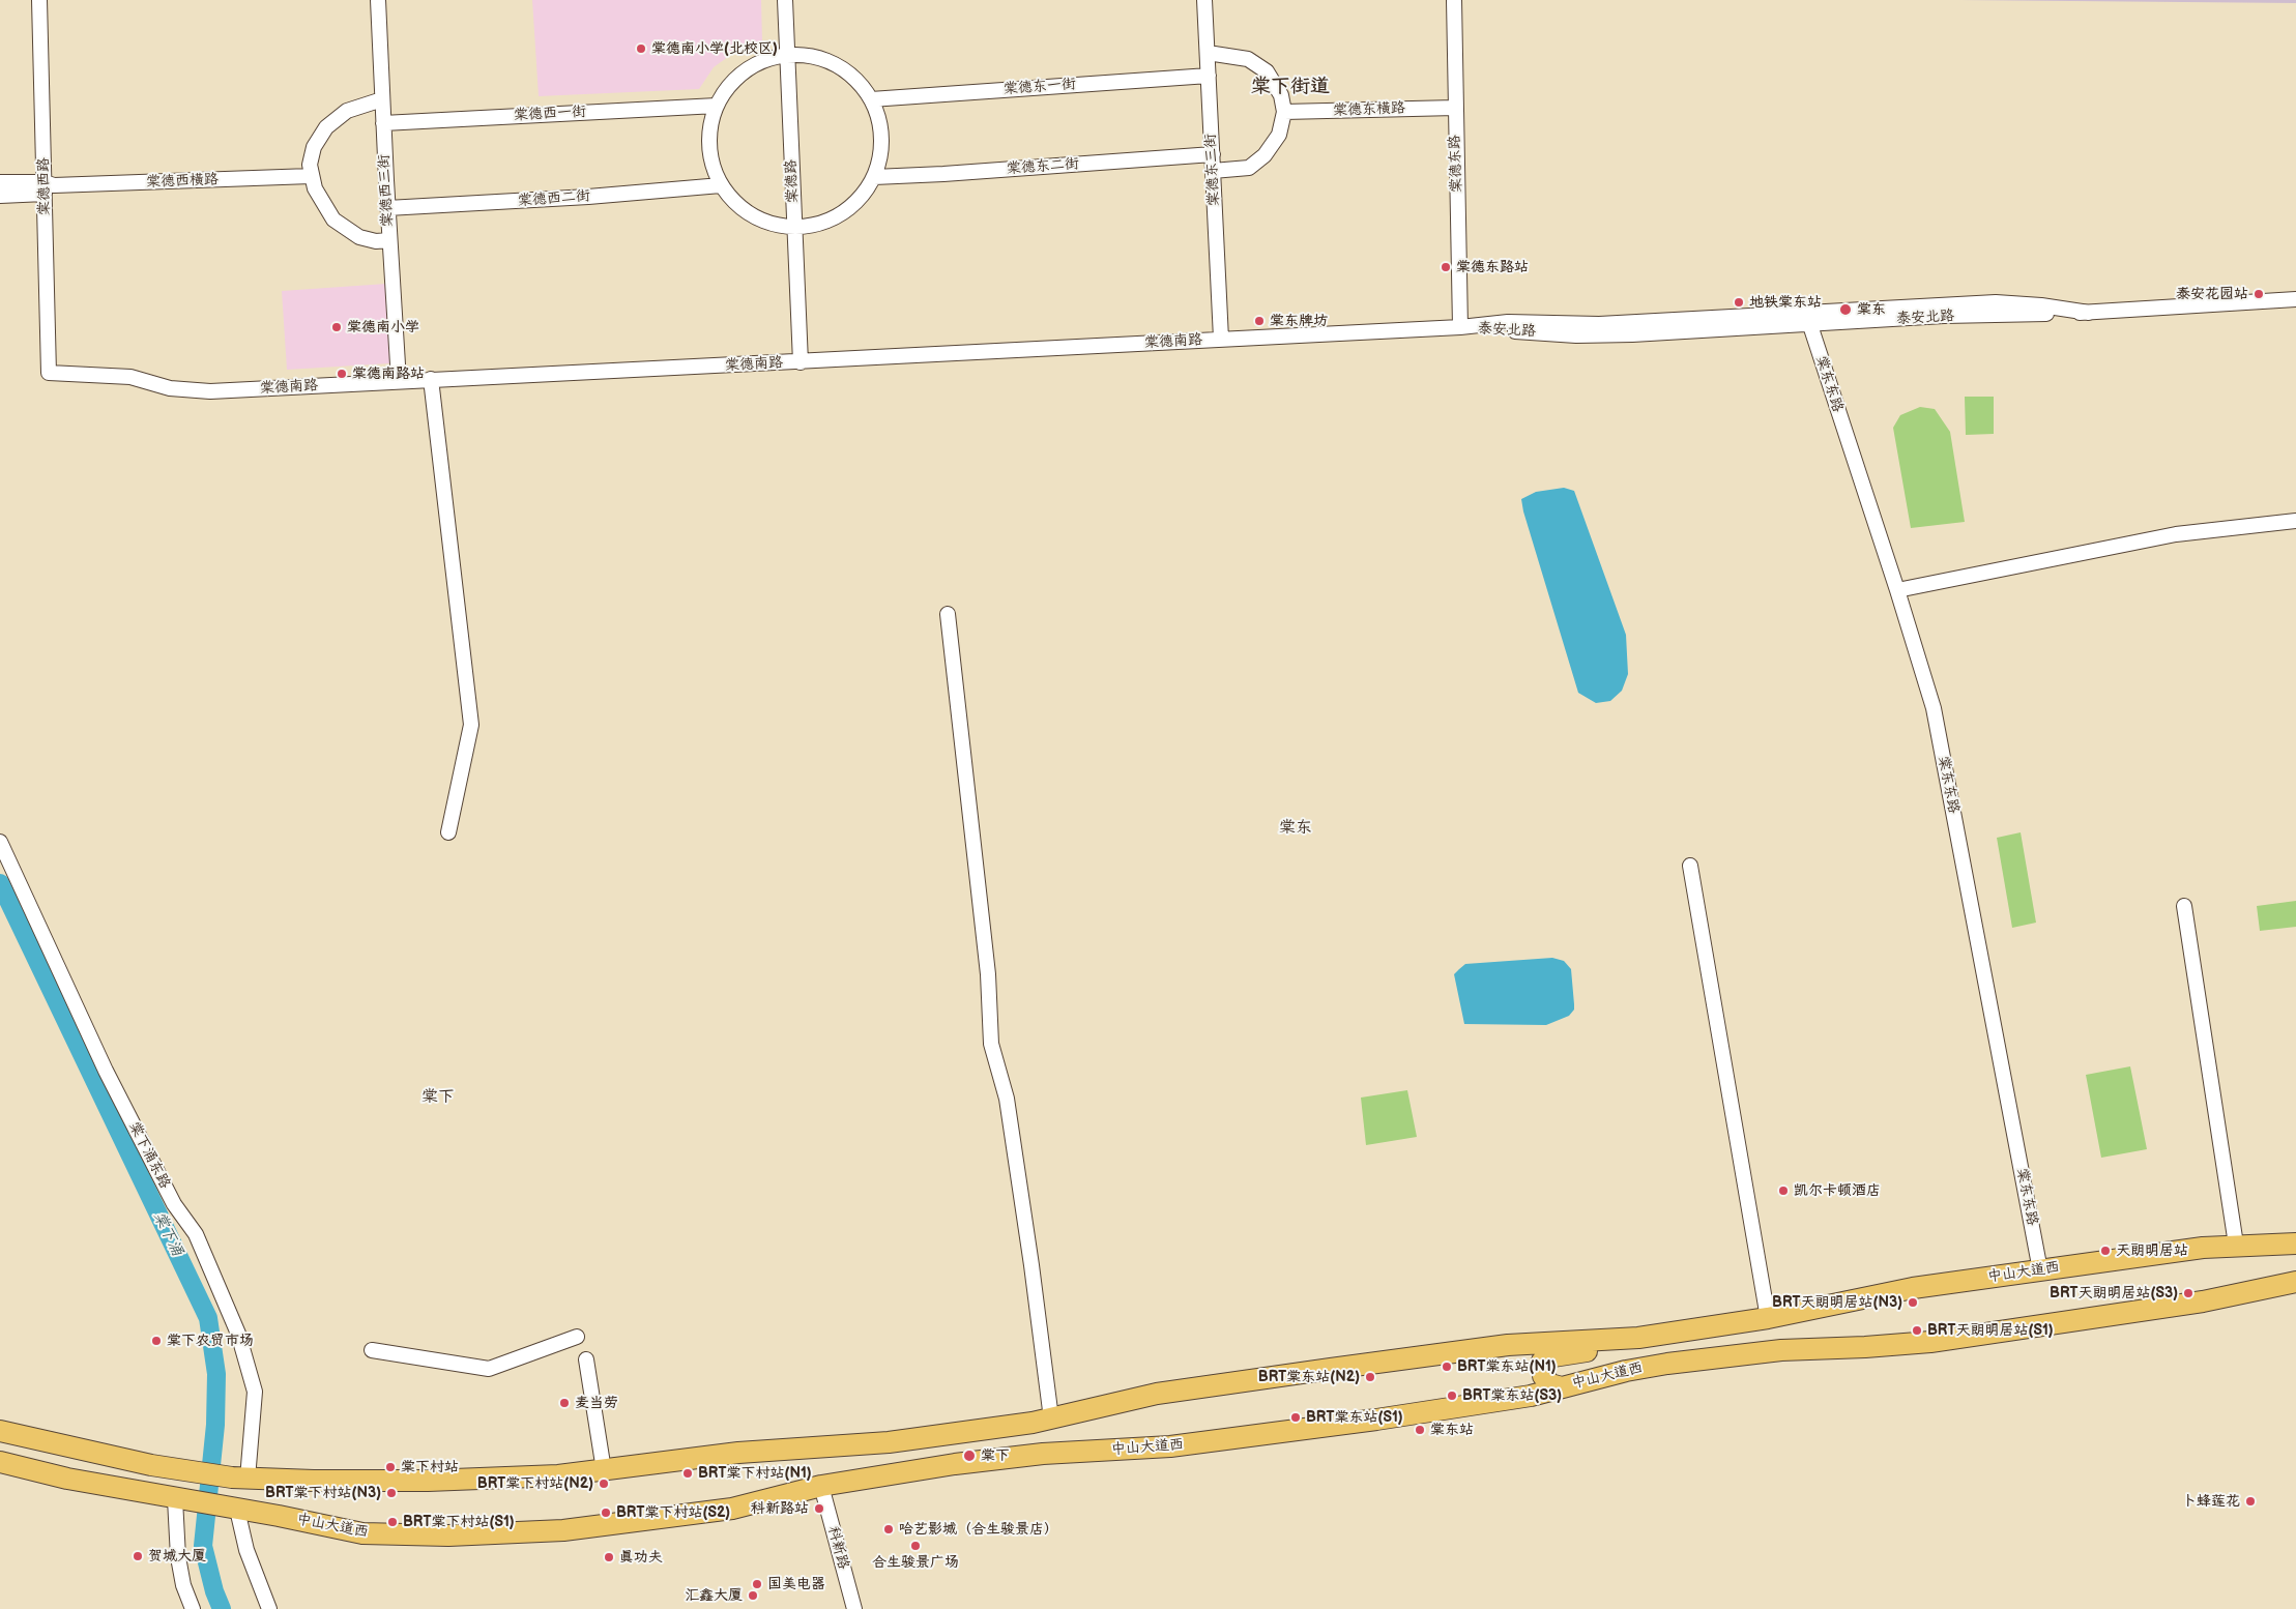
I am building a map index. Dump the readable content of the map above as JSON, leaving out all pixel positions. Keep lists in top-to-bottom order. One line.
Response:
{"streets":{"highway":["中山大道西"],"street":["棠德东一街","棠德东横路","棠德西一街","棠德东路","棠德东二街","棠德东三街","棠德西横路","棠德路","棠德西路","棠德西三街","棠德西二街","泰安北路","棠德南路","棠东东路","棠下涌东路","科新路"]},"crossings":[["棠德东一街","棠德东三街"],["棠德东横路","棠德东路"],["棠德西一街","棠德西三街"],["棠德东路","泰安北路"],["棠德东路","棠德南路"],["棠德东二街","棠德东三街"],["棠德东三街","棠德南路"],["棠德西横路","棠德西路"],["棠德路","棠德南路"],["棠德西路","棠德南路"],["棠德西三街","棠德西二街"],["棠德西三街","棠德南路"],["泰安北路","棠德南路"],["泰安北路","棠东东路"],["棠东东路","中山大道西"],["棠下涌东路","中山大道西"],["中山大道西","科新路"]],"districts":["棠下街道","棠东","棠下"],"water":["棠下涌"],"places":["棠德南小学(北校区)","棠德东路站","泰安花园站","地铁棠东站","棠东","棠东牌坊","棠德南小学","棠德南路站","凯尔卡顿酒店","天朗明居站","BRT天朗明居站(S3)","BRT天朗明居站(N3)","BRT天朗明居站(S1)","棠下农贸市场","BRT棠东站(N1)","BRT棠东站(N2)","BRT棠东站(S3)","麦当劳","BRT棠东站(S1)","棠东站","棠下","棠下村站","BRT棠下村站(N1)","BRT棠下村站(N2)","BRT棠下村站(N3)","卜蜂莲花","科新路站","BRT棠下村站(S2)","BRT棠下村站(S1)","哈艺影城（合生骏景店）","合生骏景广场","贺城大厦","真功夫","国美电器","汇鑫大厦"]}
